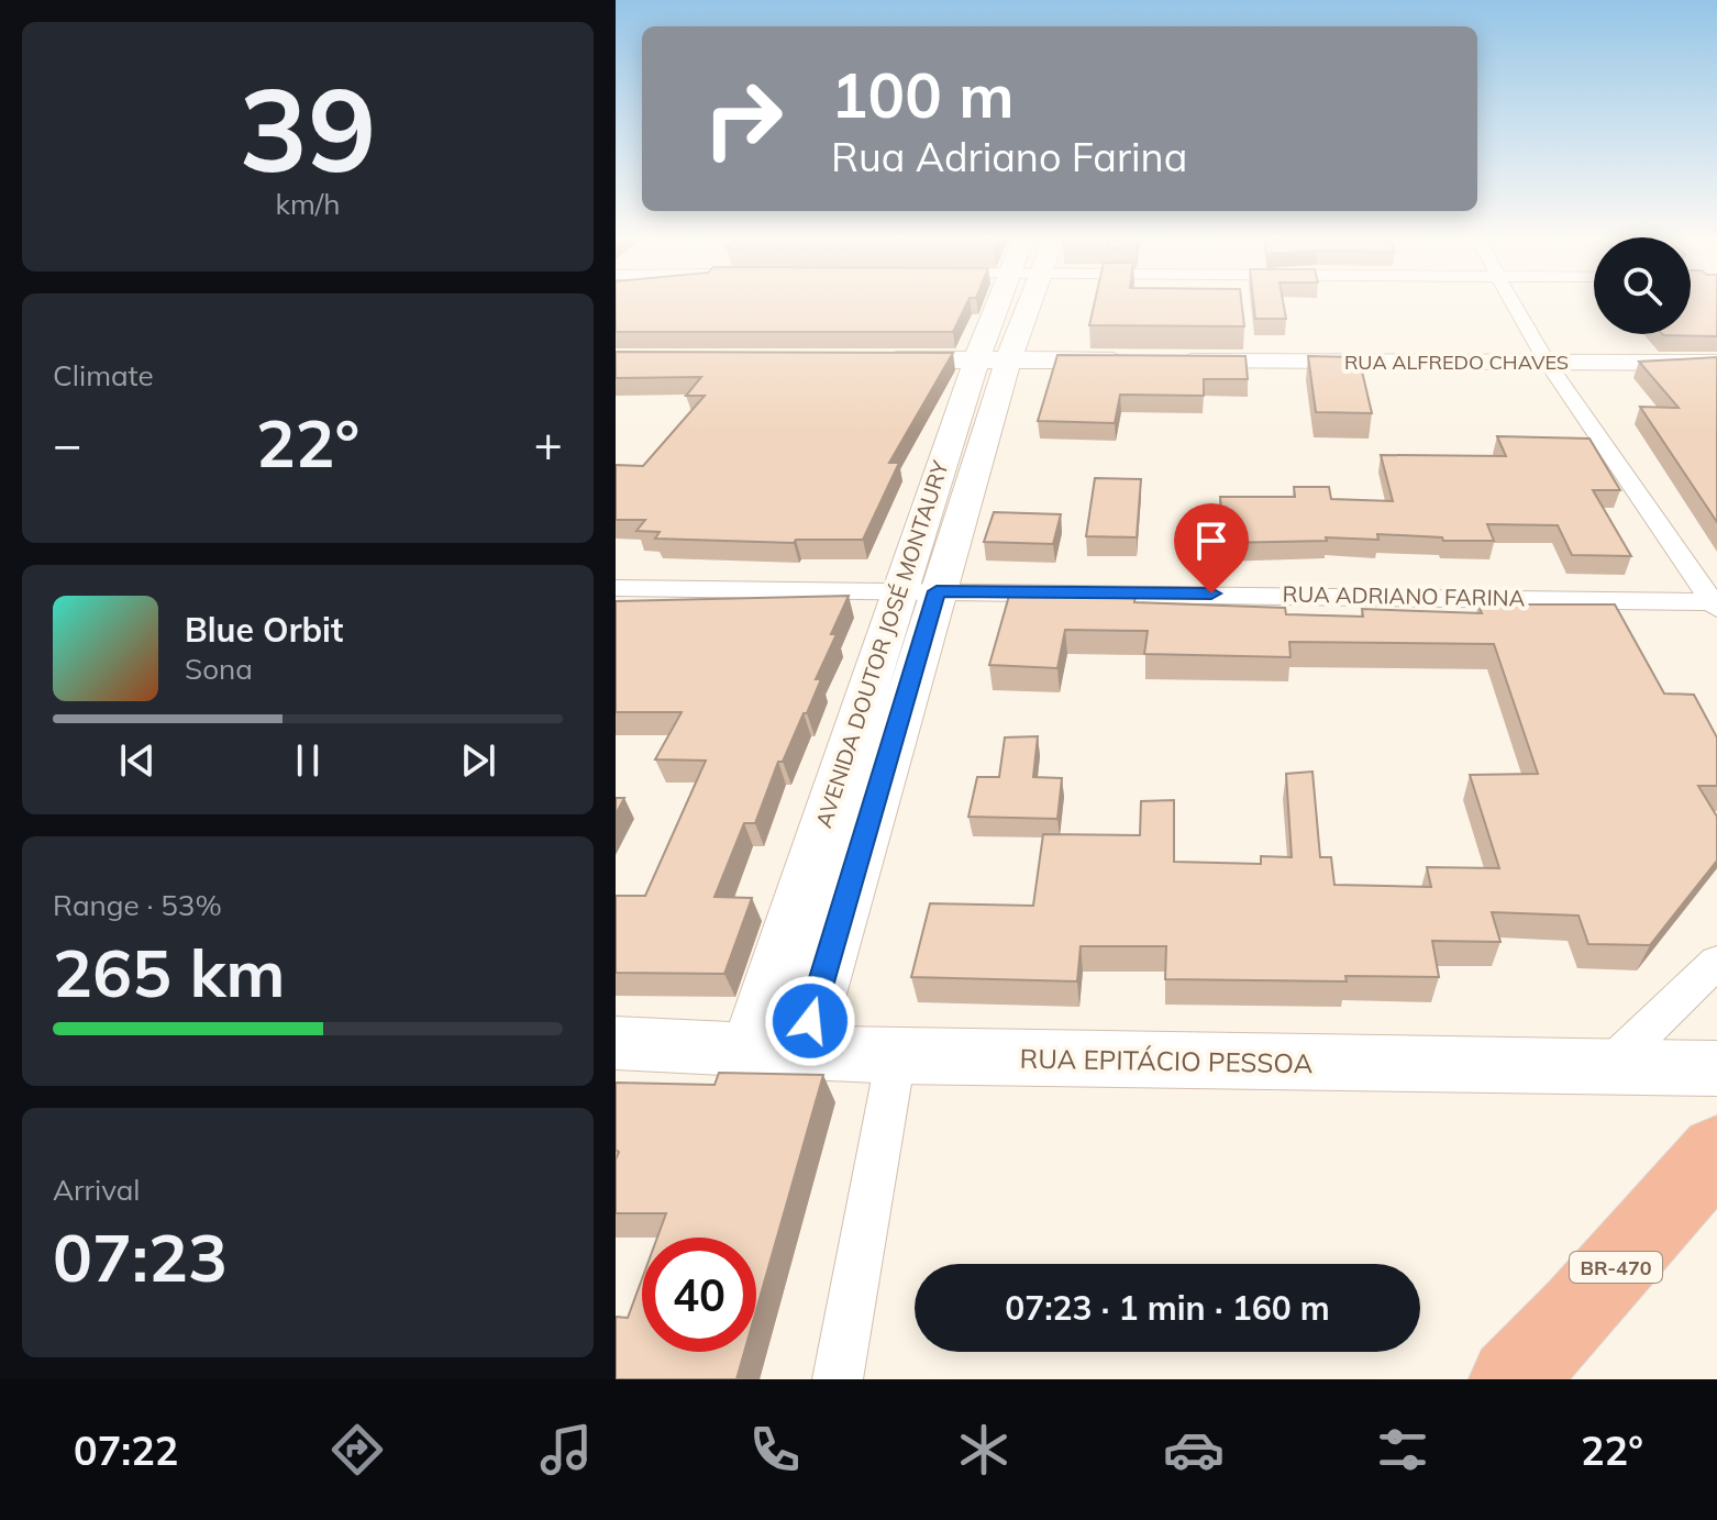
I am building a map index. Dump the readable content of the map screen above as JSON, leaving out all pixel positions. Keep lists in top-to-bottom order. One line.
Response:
{"streets":{"highway":["BR-470"],"street":["RUA ALFREDO CHAVES","RUA ADRIANO FARINA","AVENIDA DOUTOR JOSÉ MONTAURY","RUA EPITÁCIO PESSOA"]},"crossings":[["RUA ALFREDO CHAVES","AVENIDA DOUTOR JOSÉ MONTAURY"],["RUA ADRIANO FARINA","AVENIDA DOUTOR JOSÉ MONTAURY"],["AVENIDA DOUTOR JOSÉ MONTAURY","RUA EPITÁCIO PESSOA"]],"page":{"tile":[["39","km/h"],"Climate",["Range · 53%","265 km"],["Arrival","07:23"]],"turn":["100 m","Rua Adriano Farina"],"heat":["−","22°","+"],"song":["Blue Orbit","Sona"],"limit":"40","trip":"07:23 · 1 min · 160 m","tabs":["07:22","22°"]}}
